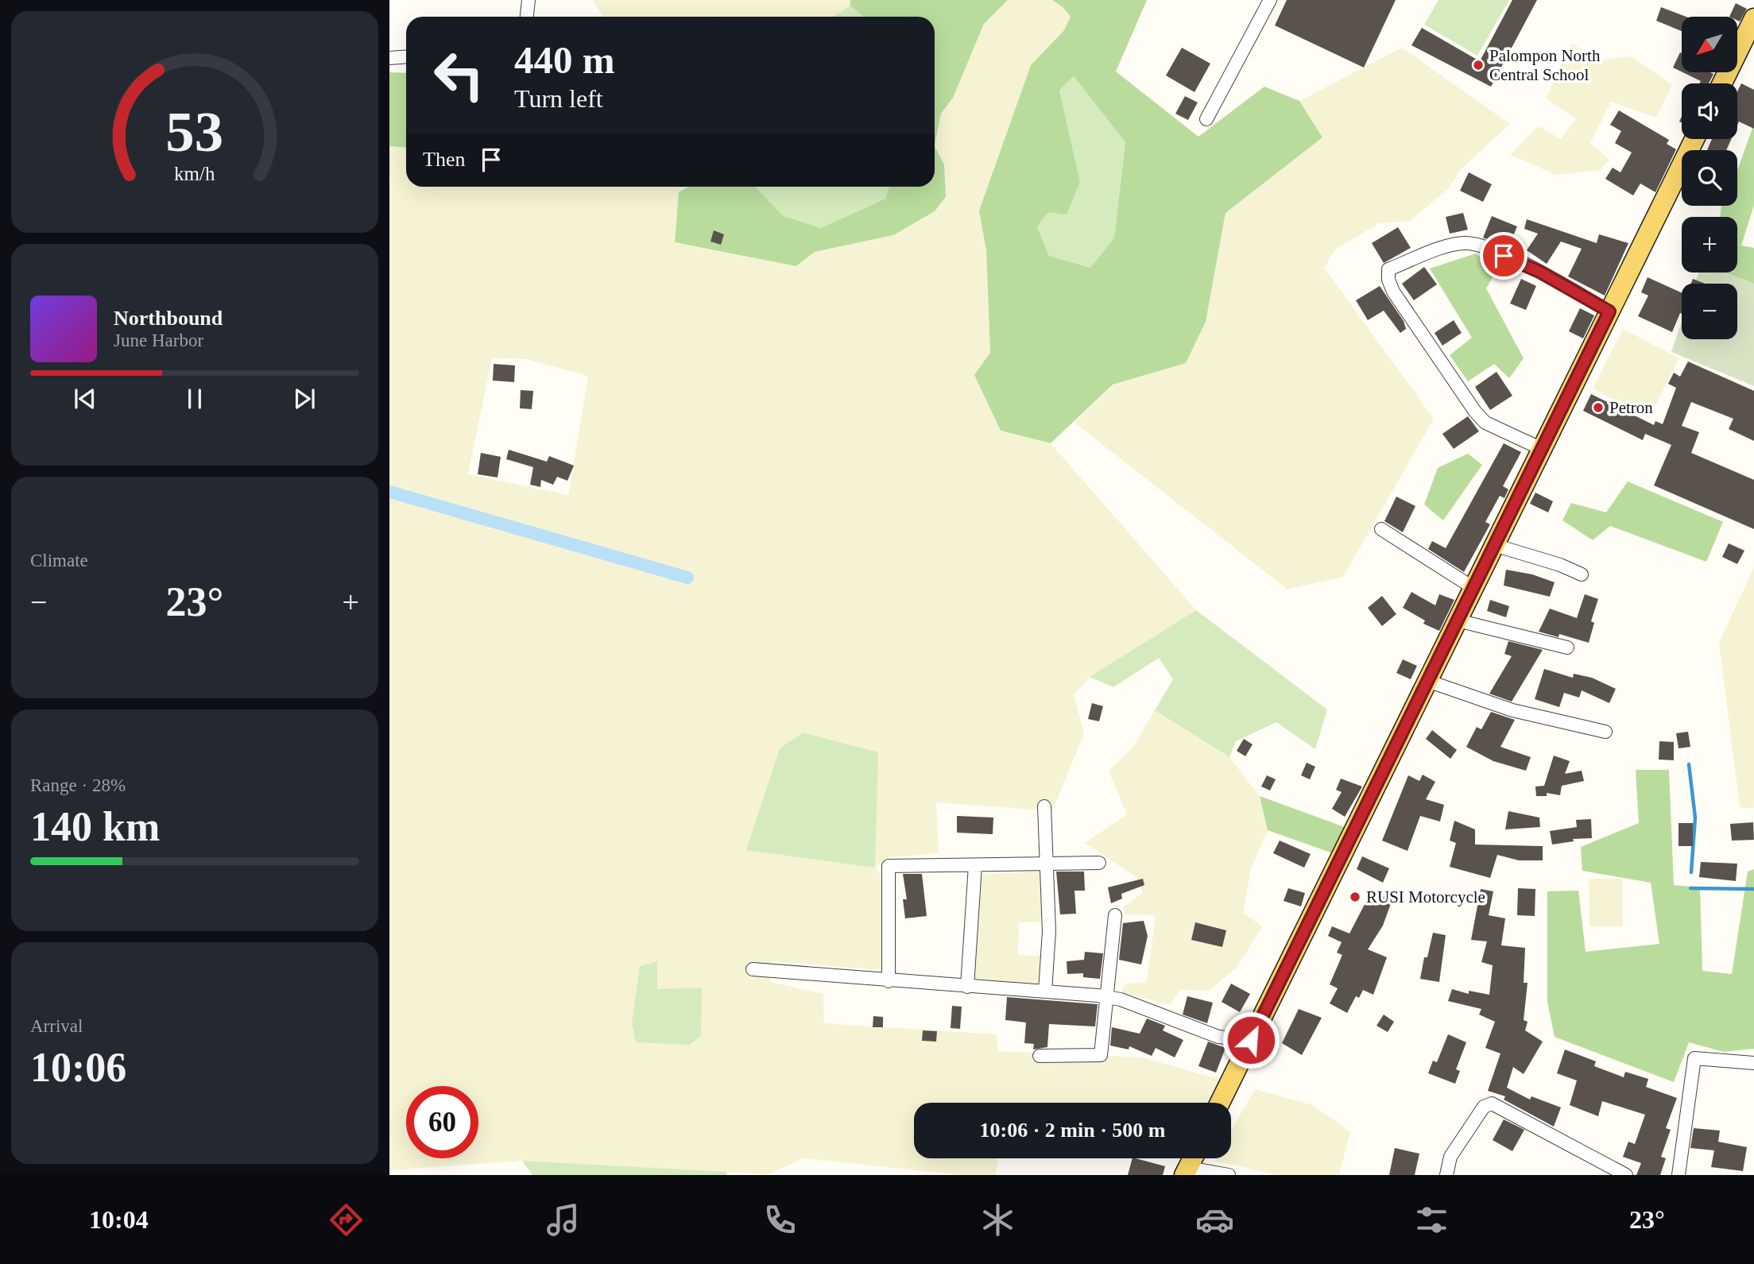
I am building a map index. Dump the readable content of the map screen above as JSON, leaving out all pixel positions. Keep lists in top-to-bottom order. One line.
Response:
{"places":["Palompon North Central School","Petron","RUSI Motorcycle"],"north":"bottom left","page":{"map_buttons":["+","−"],"turn":["440 m","Turn left"],"then":"Then","song":["Northbound","June Harbor"],"tile":["Climate",["Range · 28%","140 km"],["Arrival","10:06"]],"heat":["−","23°","+"],"limit":"60","trip":"10:06 · 2 min · 500 m","tabs":["10:04","23°"],"gauge":["53","km/h"]}}
